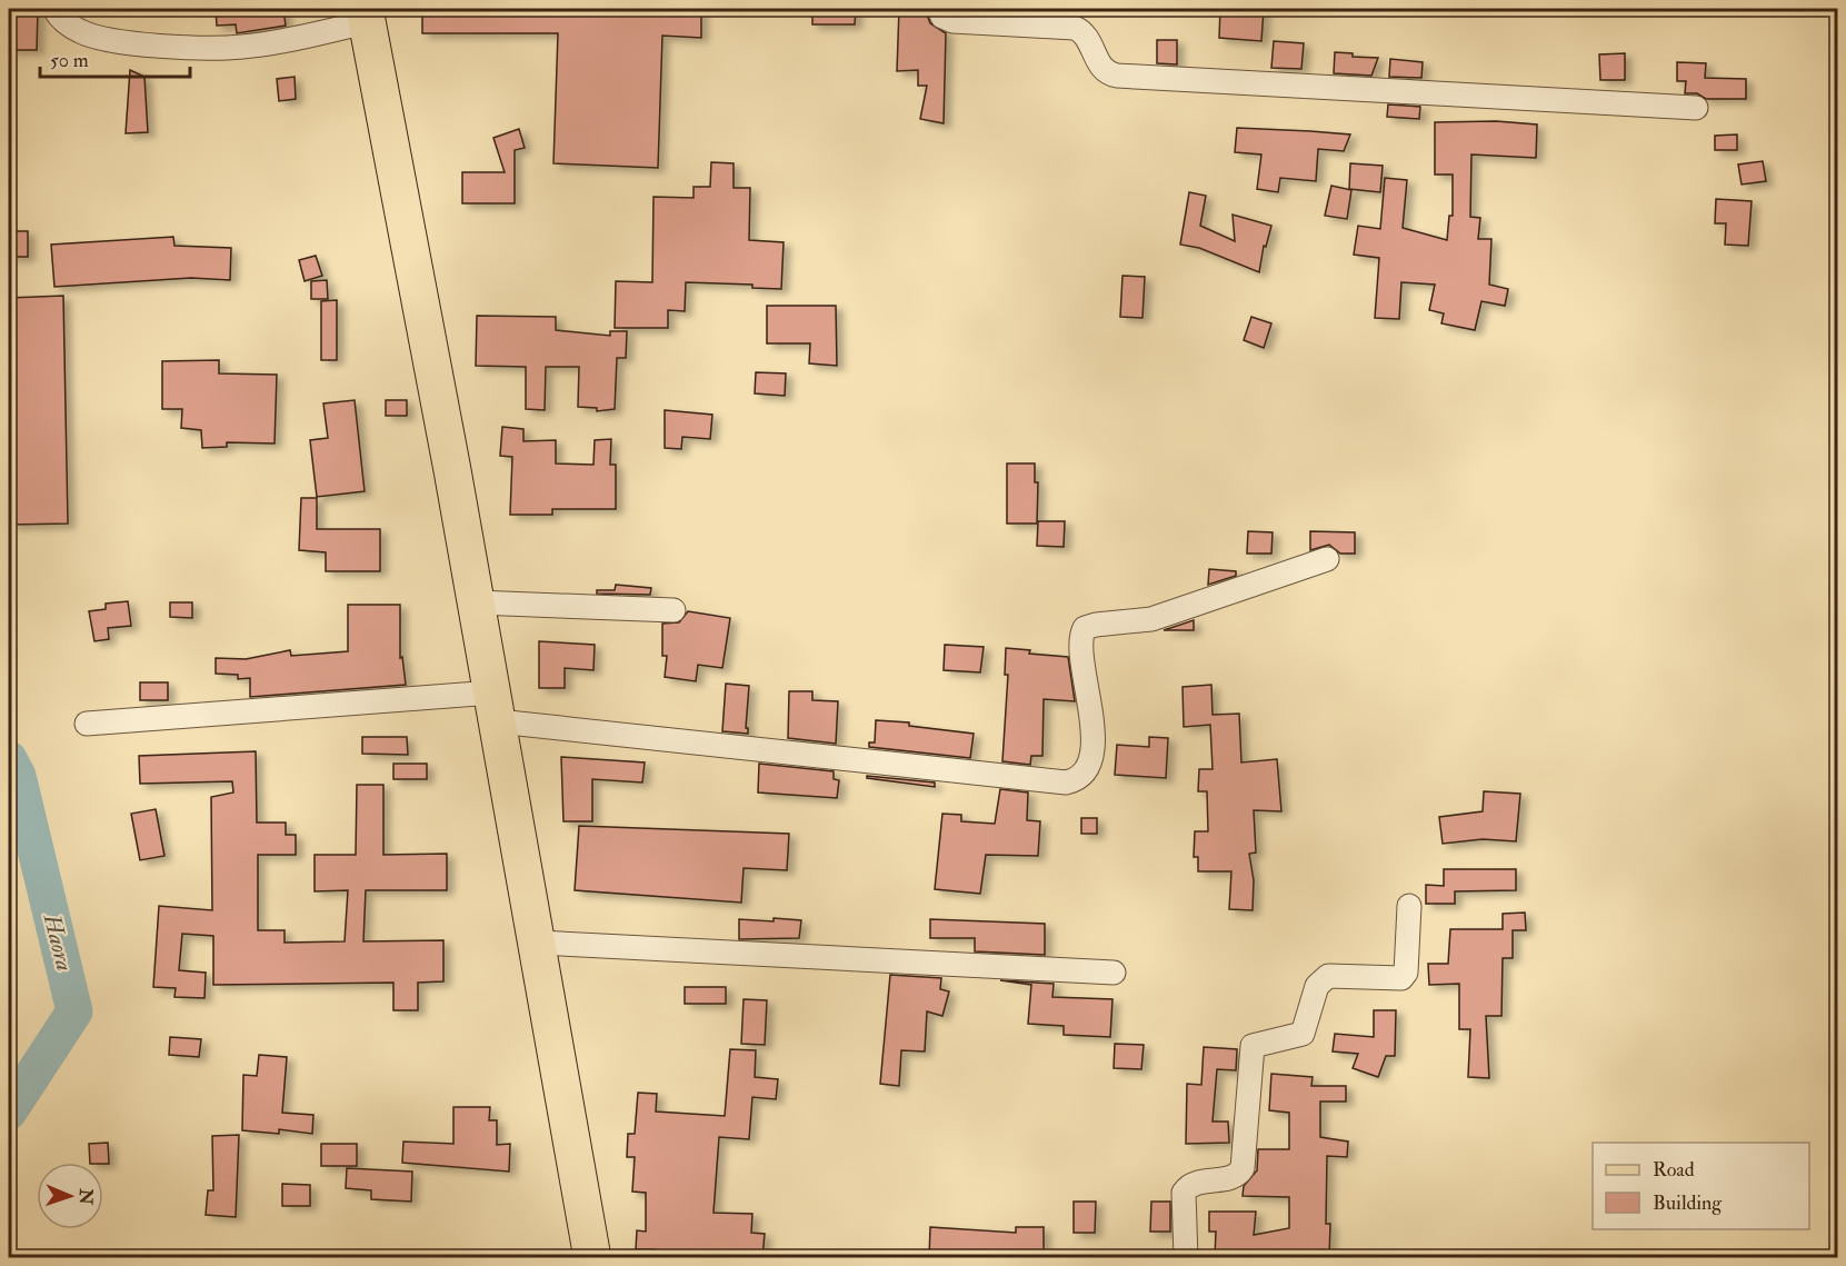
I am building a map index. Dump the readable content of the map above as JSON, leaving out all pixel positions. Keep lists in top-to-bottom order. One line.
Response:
{"water":["Haora"],"legend":["Road","Building"],"scale_bar":"50 m","north":"right"}
